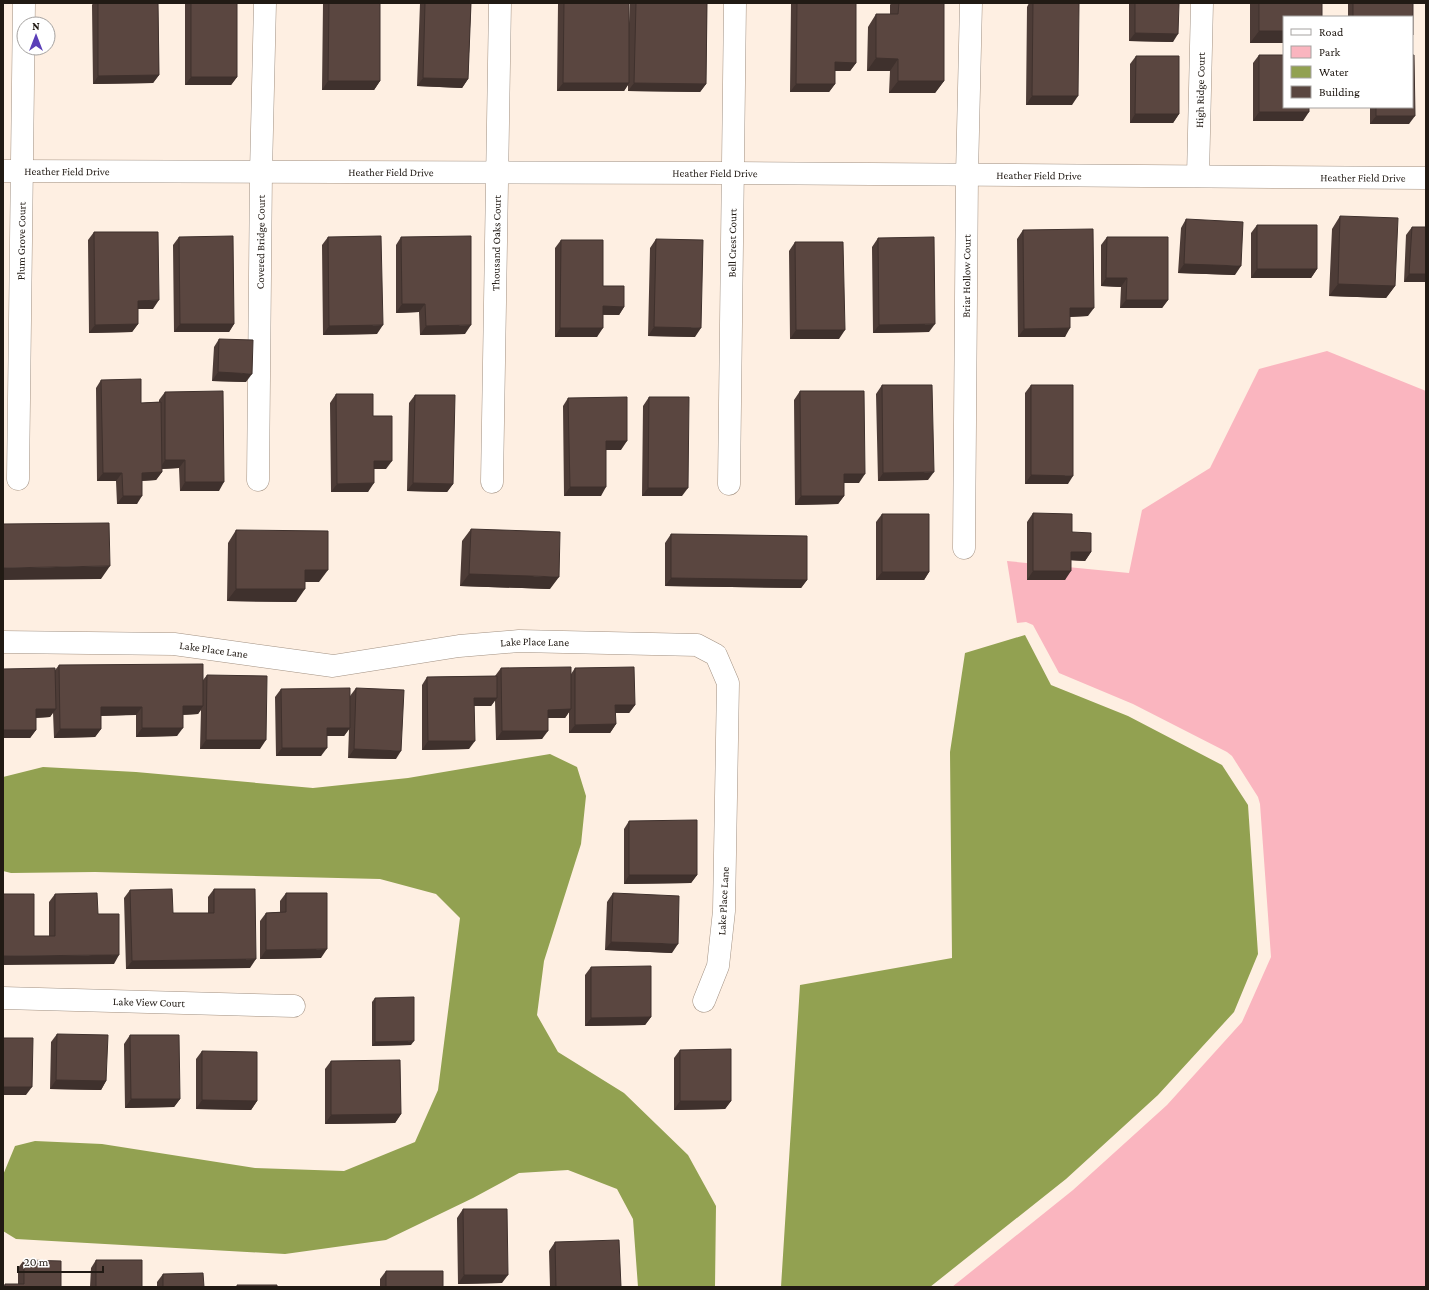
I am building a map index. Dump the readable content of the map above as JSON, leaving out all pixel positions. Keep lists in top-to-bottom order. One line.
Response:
{"streets":{"street":["High Ridge Court","Heather Field Drive","Plum Grove Court","Covered Bridge Court","Thousand Oaks Court","Bell Crest Court","Briar Hollow Court","Lake Place Lane","Lake View Court"]},"crossings":[["High Ridge Court","Heather Field Drive"],["Heather Field Drive","Plum Grove Court"],["Heather Field Drive","Covered Bridge Court"],["Heather Field Drive","Thousand Oaks Court"],["Heather Field Drive","Bell Crest Court"],["Heather Field Drive","Briar Hollow Court"]],"legend":["Road","Park","Water","Building"],"scale_bar":"20 m","north":"top"}
